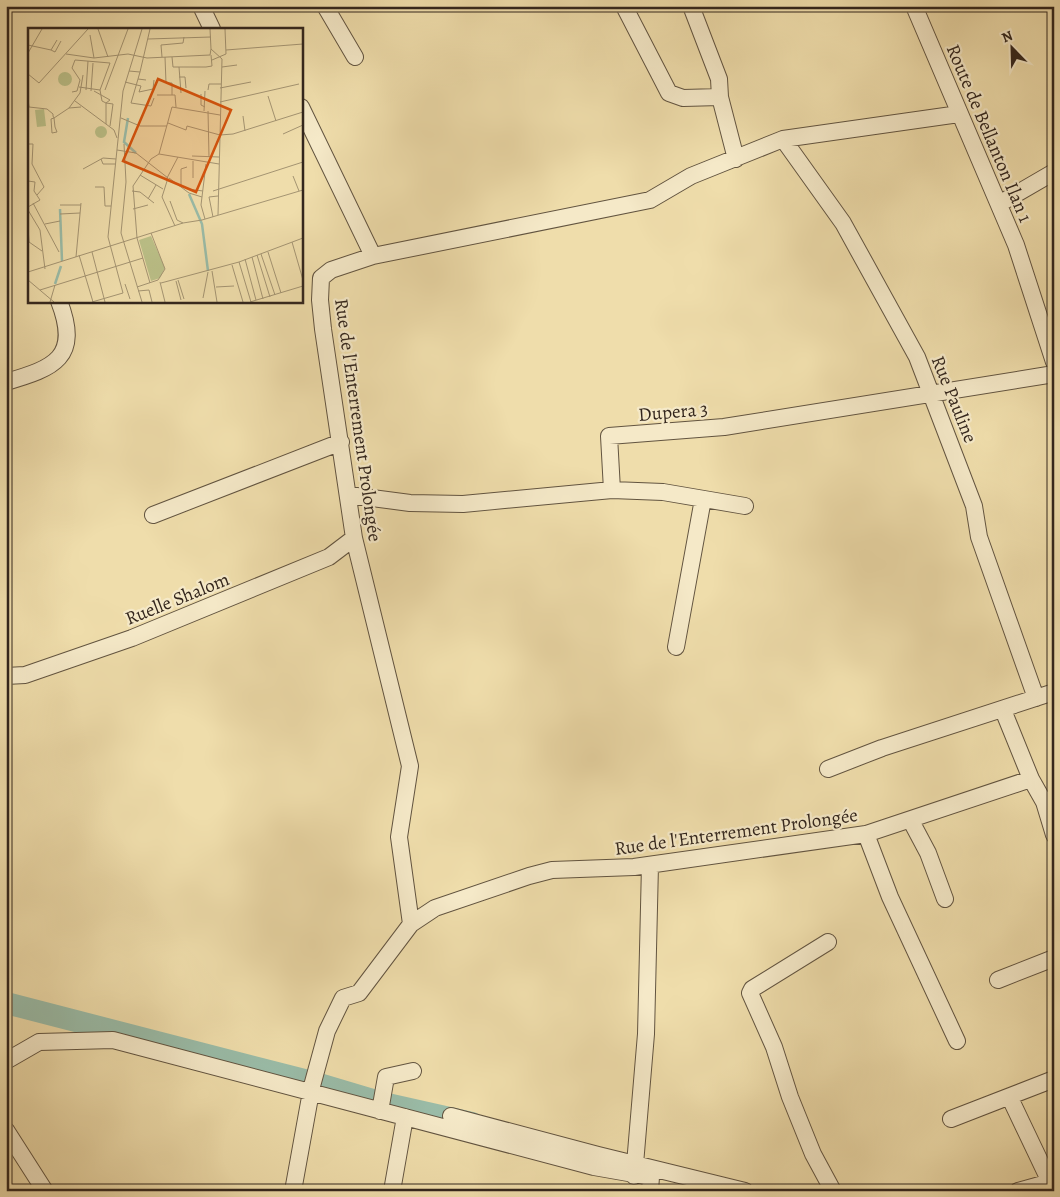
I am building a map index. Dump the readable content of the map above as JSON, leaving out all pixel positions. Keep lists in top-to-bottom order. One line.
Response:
{"streets":{"street":["Route de Bellanton Ilan 1","Rue Pauline","Dupera 3","Rue de l'Enterrement Prolongée","Ruelle Shalom"]},"crossings":[["Route de Bellanton Ilan 1","Rue de l'Enterrement Prolongée"],["Rue Pauline","Dupera 3"],["Rue Pauline","Rue de l'Enterrement Prolongée"],["Rue de l'Enterrement Prolongée","Ruelle Shalom"]],"north":"top left"}
